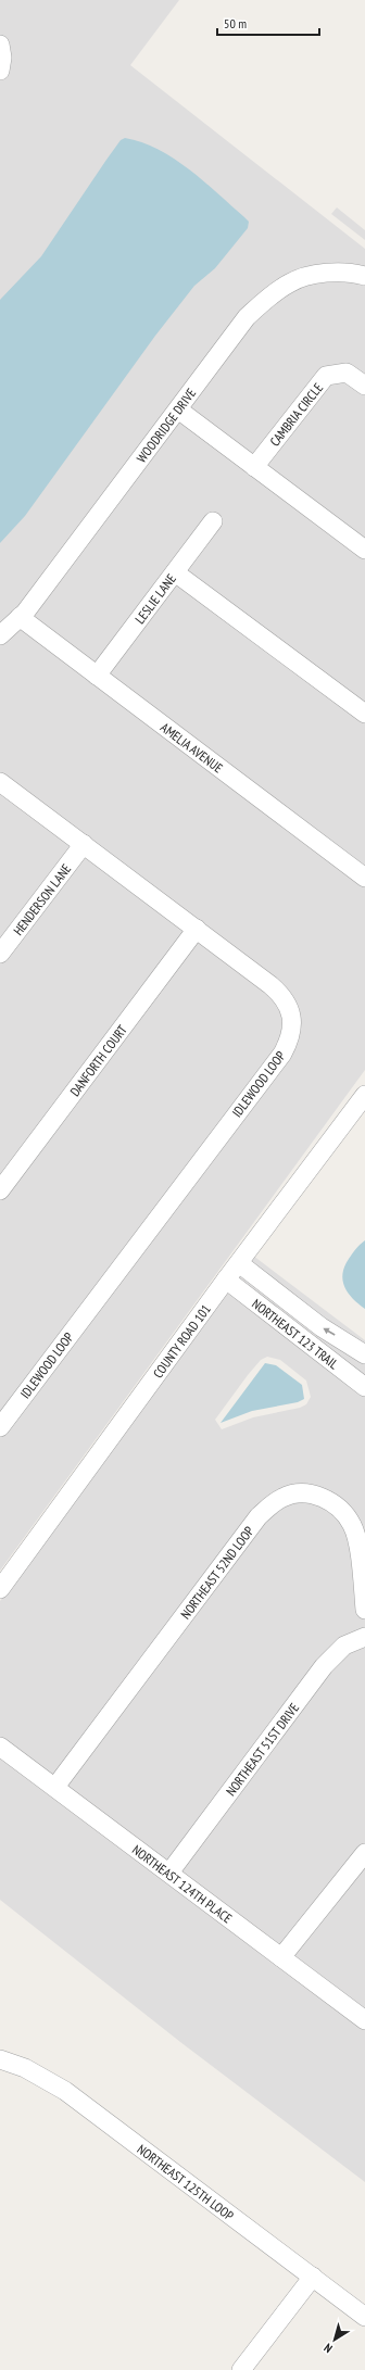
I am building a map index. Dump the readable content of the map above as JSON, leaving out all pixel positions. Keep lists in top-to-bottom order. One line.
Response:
{"streets":{"street":["CAMBRIA CIRCLE","WOODRIDGE DRIVE","LESLIE LANE","AMELIA AVENUE","HENDERSON LANE","DANFORTH COURT","IDLEWOOD LOOP","NORTHEAST 123 TRAIL","COUNTY ROAD 101","NORTHEAST 52ND LOOP","NORTHEAST 51ST DRIVE","NORTHEAST 124TH PLACE","NORTHEAST 125TH LOOP"]},"crossings":[["WOODRIDGE DRIVE","AMELIA AVENUE"],["LESLIE LANE","AMELIA AVENUE"],["HENDERSON LANE","IDLEWOOD LOOP"],["DANFORTH COURT","IDLEWOOD LOOP"],["NORTHEAST 123 TRAIL","COUNTY ROAD 101"],["NORTHEAST 52ND LOOP","NORTHEAST 124TH PLACE"],["NORTHEAST 51ST DRIVE","NORTHEAST 124TH PLACE"]],"scale_bar":"50 m","north":"bottom left"}
